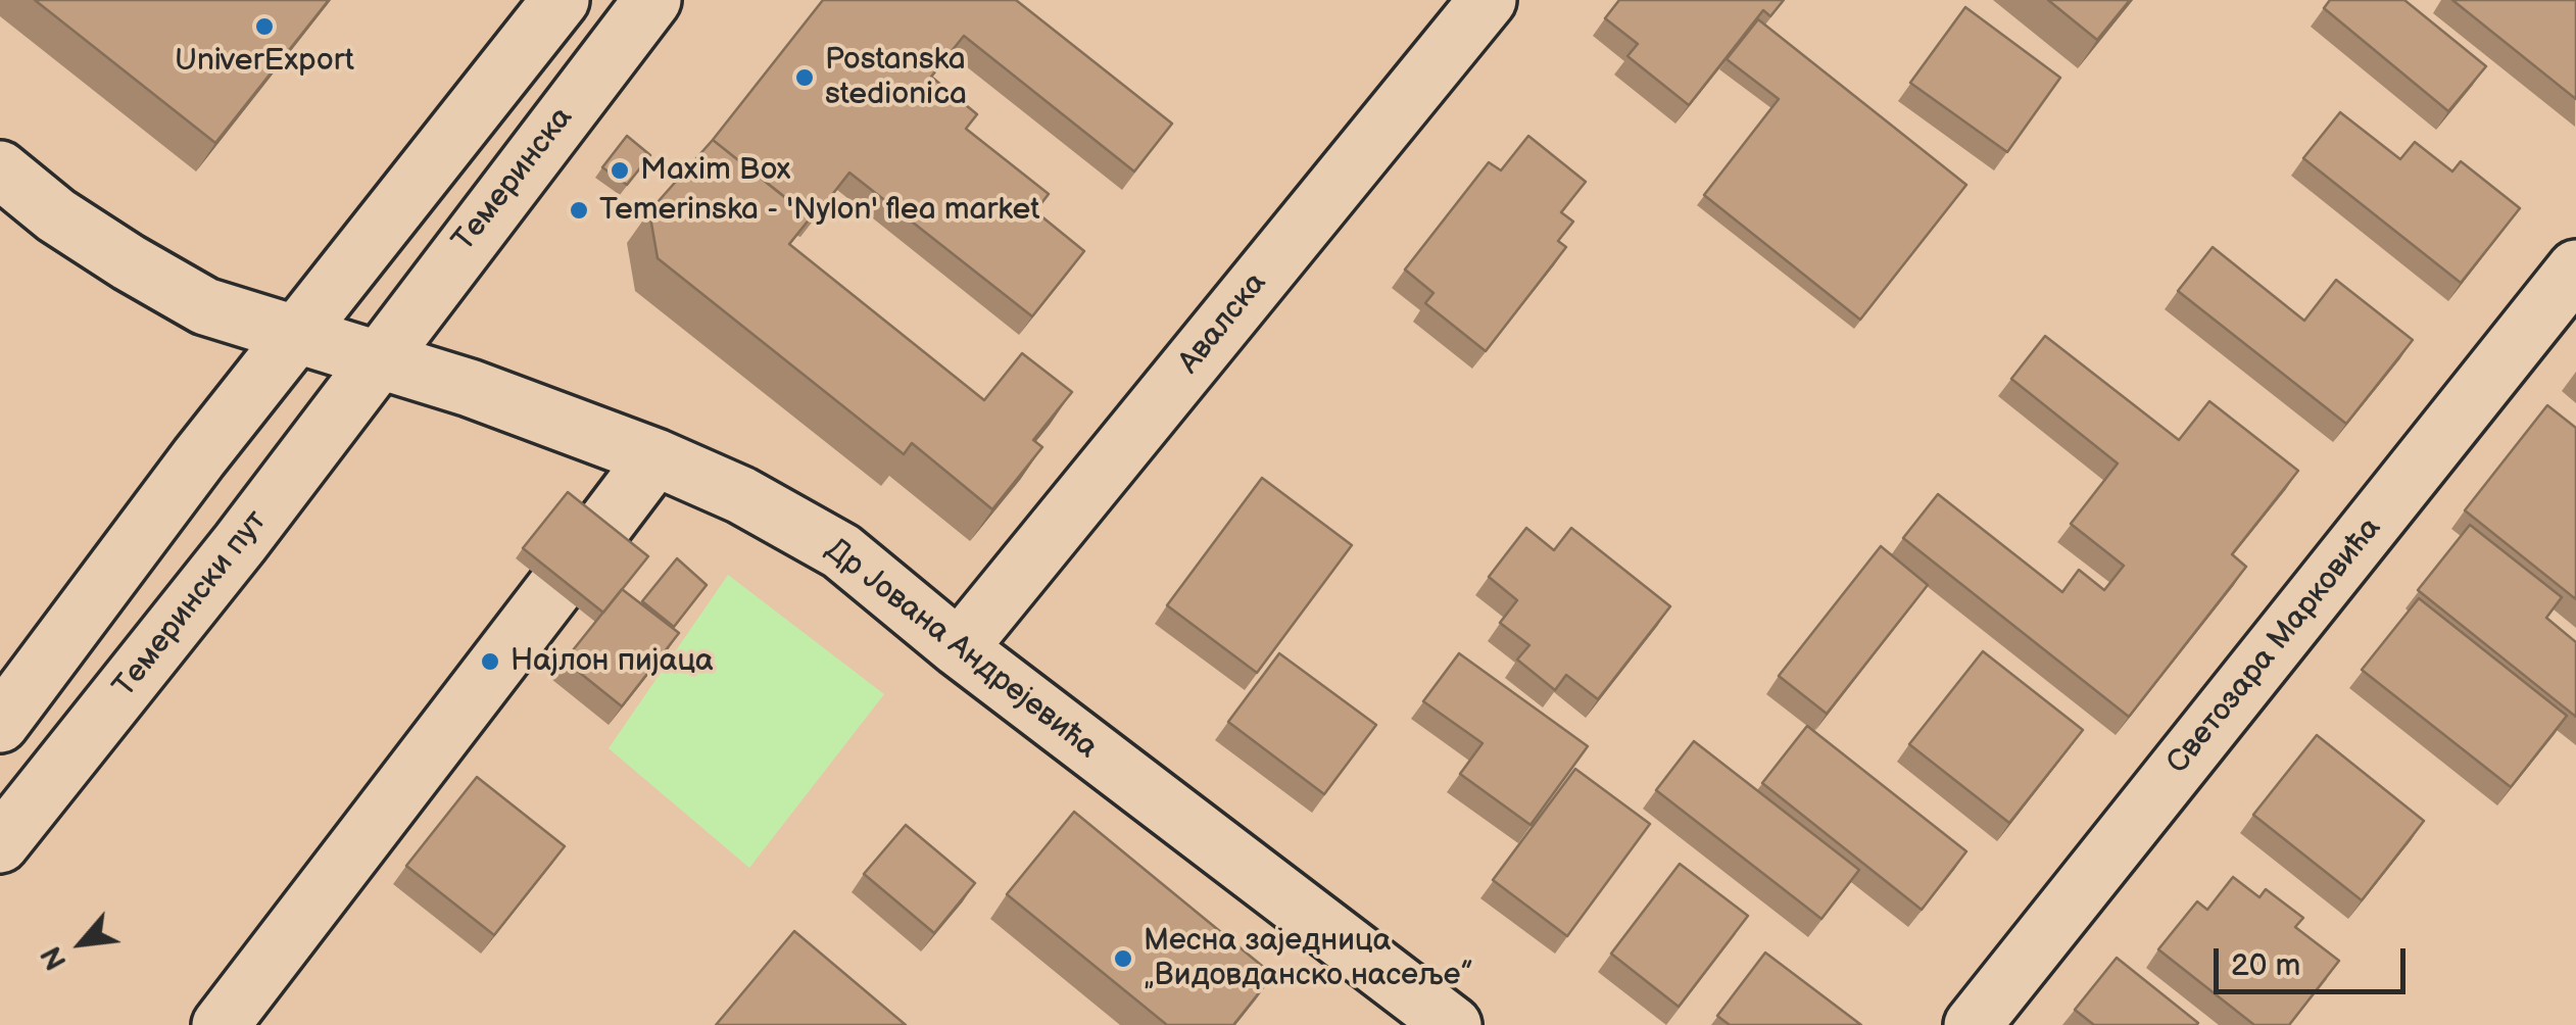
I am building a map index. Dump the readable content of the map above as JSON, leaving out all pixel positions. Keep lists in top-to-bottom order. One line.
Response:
{"streets":{"street":["Темеринска","Авалска","Темерински пут","Светозара Марковића","Др Јована Андрејевића"]},"crossings":[["Темеринска","Темерински пут"],["Темеринска","Др Јована Андрејевића"],["Авалска","Др Јована Андрејевића"],["Темерински пут","Др Јована Андрејевића"]],"places":["UniverExport","Postanska stedionica","Maxim Box","Temerinska - 'Nylon' flea market","Најлон пијаца","Месна заједница „Видовданско насеље”"],"scale_bar":"20 m","north":"bottom left"}
